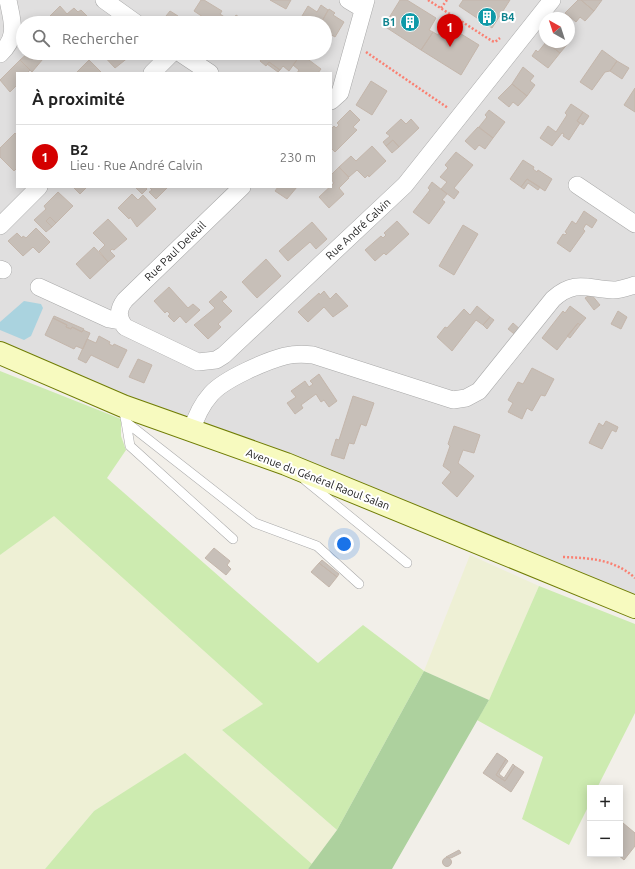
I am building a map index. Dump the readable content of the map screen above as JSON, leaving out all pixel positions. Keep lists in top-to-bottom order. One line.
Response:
{"streets":{"main road":["Avenue du Général Raoul Salan"],"street":["Rue André Calvin","Rue Paul Deleuil"]},"crossings":[["Rue André Calvin","Rue Paul Deleuil"]],"places":{"building":["B4","B1"]},"north":"top left","page":{"pins":"1","search":"Rechercher","heading":"À proximité","list":[{"mark":"1","name":"B2","note":"Lieu · Rue André Calvin","value":"230 m"}],"map_buttons":["+","−"]}}
